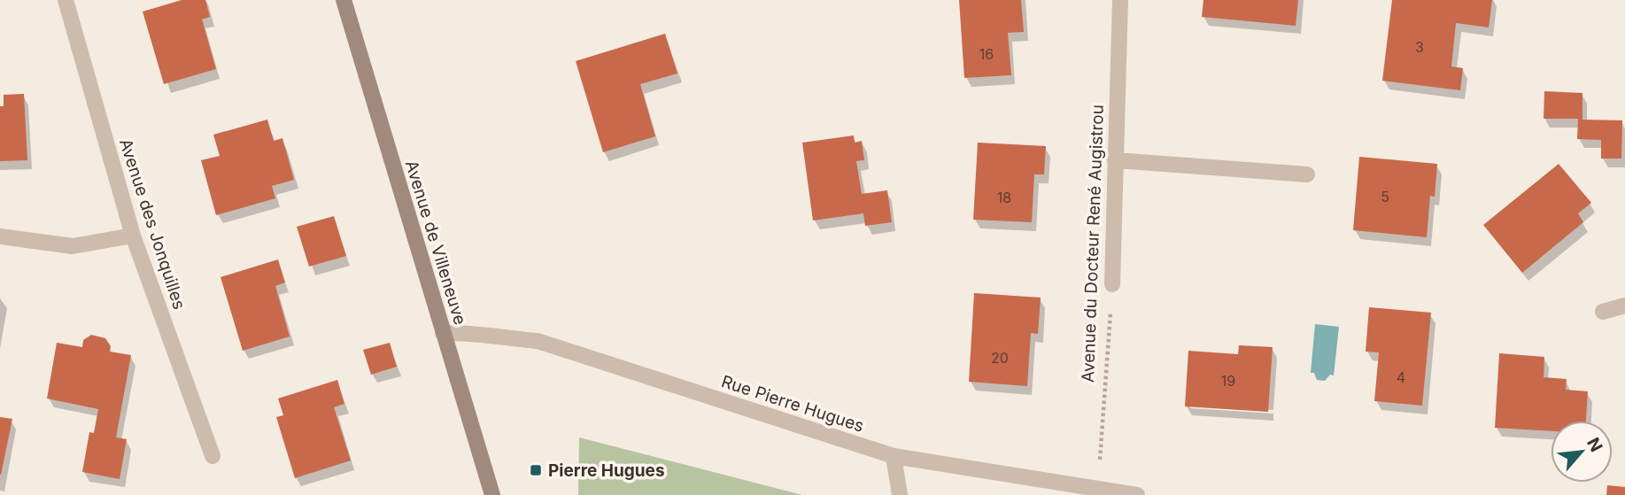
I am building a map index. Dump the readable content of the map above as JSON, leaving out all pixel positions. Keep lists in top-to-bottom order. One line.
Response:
{"streets":{"main road":["Avenue de Villeneuve"],"street":["Avenue des Jonquilles","Avenue du Docteur René Augistrou","Rue Pierre Hugues"]},"crossings":[["Avenue de Villeneuve","Rue Pierre Hugues"],["Avenue du Docteur René Augistrou","Rue Pierre Hugues"]],"places":{"transit":["Pierre Hugues"]},"house_numbers":["3","16","5","18","20","4","19"],"north":"top right"}
